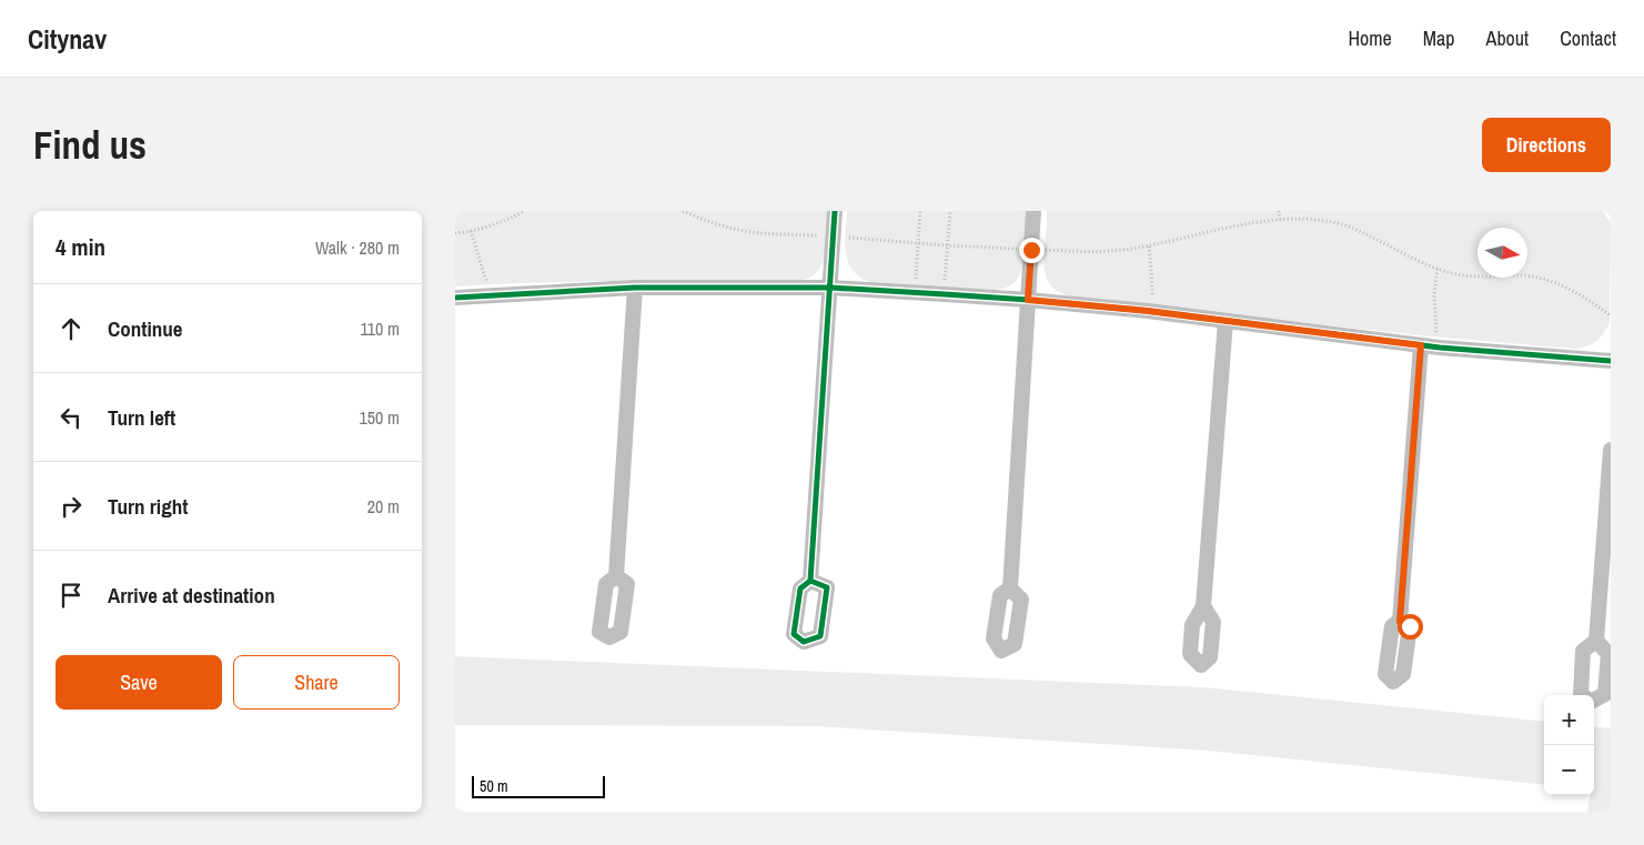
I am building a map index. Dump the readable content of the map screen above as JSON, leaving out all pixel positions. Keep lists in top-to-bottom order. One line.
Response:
{"scale_bar":"50 m","north":"right","page":{"header":"Citynav","nav":["Home","Map","About","Contact"],"buttons":["Directions",["Save","Share"]],"title":"Find us","heading":["4 min","Walk · 280 m"],"list":[["Continue","110 m"],["Turn left","150 m"],["Turn right","20 m"],"Arrive at destination"],"map_buttons":["+","−"],"scale":"50 m"}}
